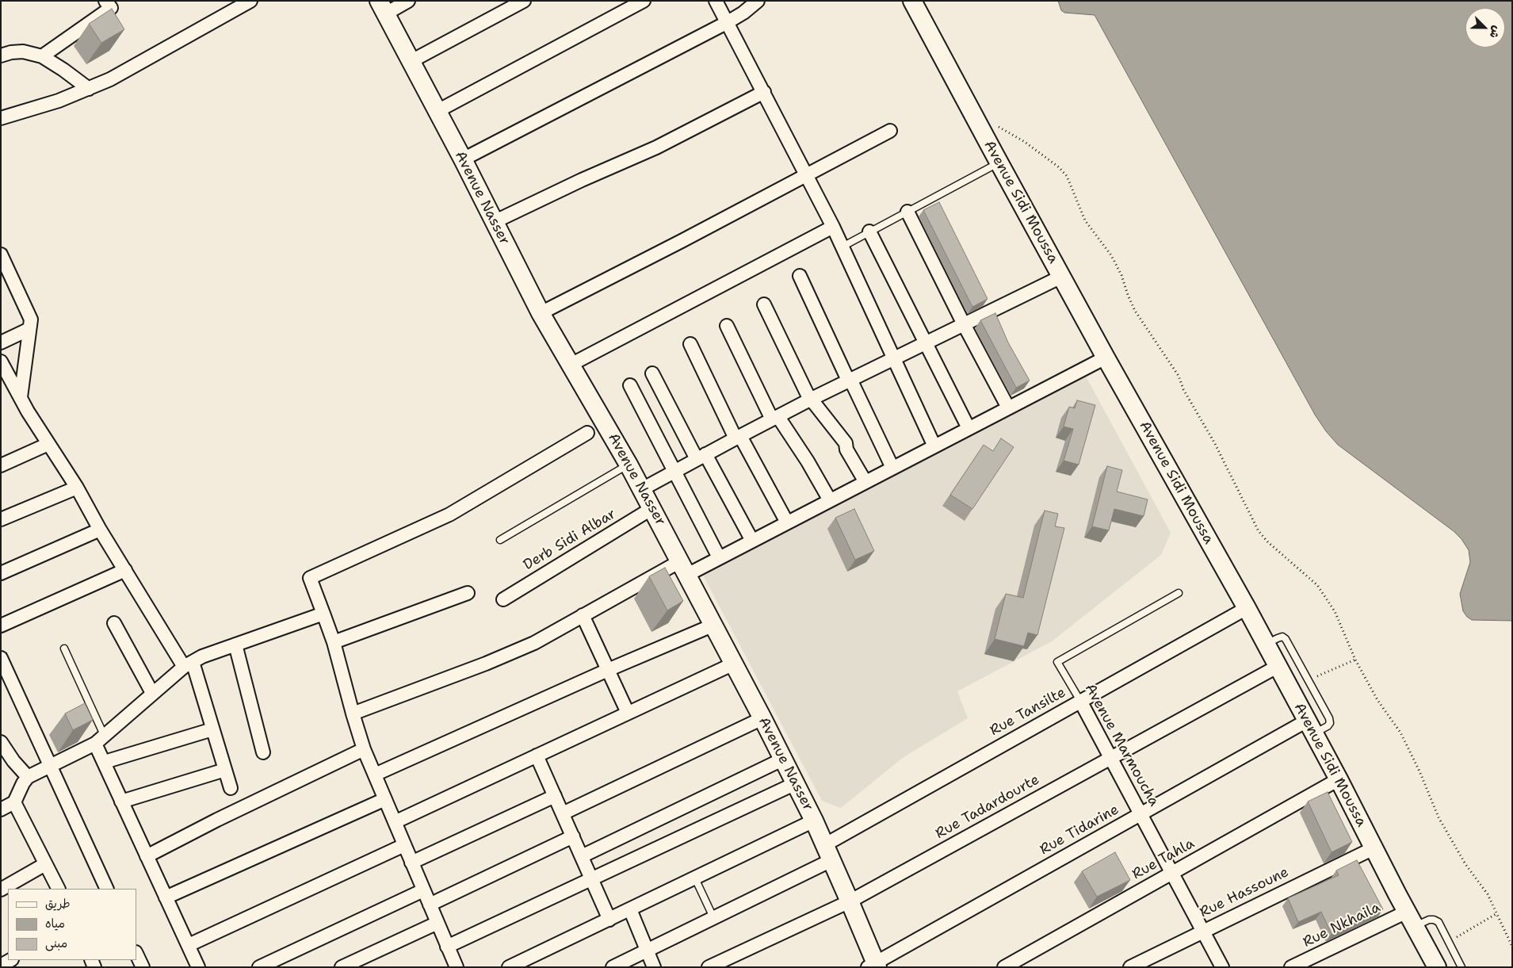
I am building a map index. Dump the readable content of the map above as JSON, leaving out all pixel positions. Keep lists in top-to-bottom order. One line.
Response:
{"streets":{"street":["Avenue Nasser","Avenue Sidi Moussa","Derb Sidi Albar","Rue Tansilte","Avenue Marmoucha","Rue Tadardourte","Rue Tidarine","Rue Tahla","Rue Hassoune","Rue Nkhaila"]},"crossings":[["Avenue Nasser","Derb Sidi Albar"],["Avenue Nasser","Rue Tansilte"],["Avenue Nasser","Rue Tadardourte"],["Avenue Nasser","Rue Tidarine"],["Avenue Sidi Moussa","Rue Tansilte"],["Avenue Sidi Moussa","Rue Tadardourte"],["Avenue Sidi Moussa","Rue Tidarine"],["Avenue Sidi Moussa","Rue Tahla"],["Avenue Sidi Moussa","Rue Hassoune"],["Avenue Sidi Moussa","Rue Nkhaila"],["Rue Tansilte","Avenue Marmoucha"],["Avenue Marmoucha","Rue Tadardourte"],["Avenue Marmoucha","Rue Tidarine"],["Avenue Marmoucha","Rue Tahla"],["Avenue Marmoucha","Rue Hassoune"]],"legend":["طريق","مياه","مبنى"],"north":"bottom right"}
